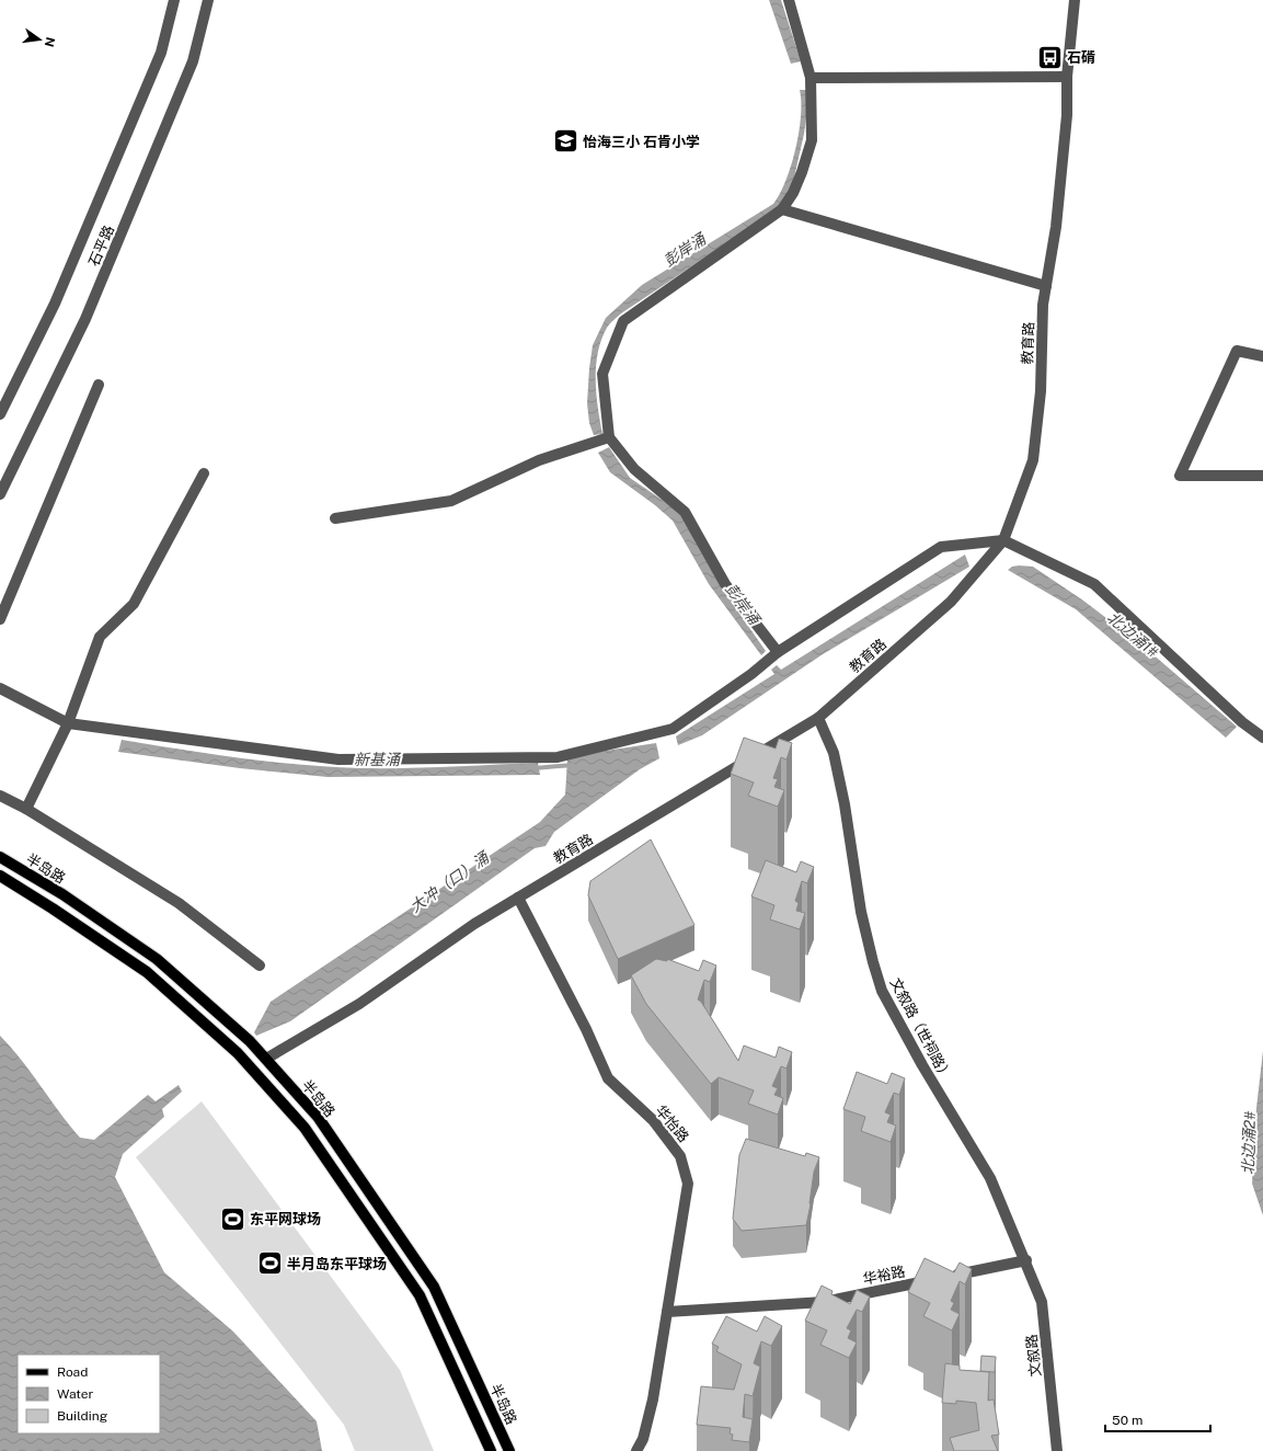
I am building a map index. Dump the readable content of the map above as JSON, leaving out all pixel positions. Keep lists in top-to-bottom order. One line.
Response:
{"streets":{"main road":["半岛路"],"street":["石平路","教育路","文叙路（世祠路）","华怡路","华裕路","文叙路"]},"crossings":[["教育路","半岛路"],["教育路","文叙路（世祠路）"],["教育路","华怡路"],["文叙路（世祠路）","文叙路"],["华怡路","华裕路"]],"water":["彭岸涌","北边涌1#","新基涌","大冲（口）涌","北边涌2#"],"places":{"bus stop":["石𬒔"],"school or university":["怡海三小 石肯小学"],"sports":["东平网球场","半月岛东平球场"]},"legend":["Road","Water","Building"],"scale_bar":"50 m","north":"right"}
